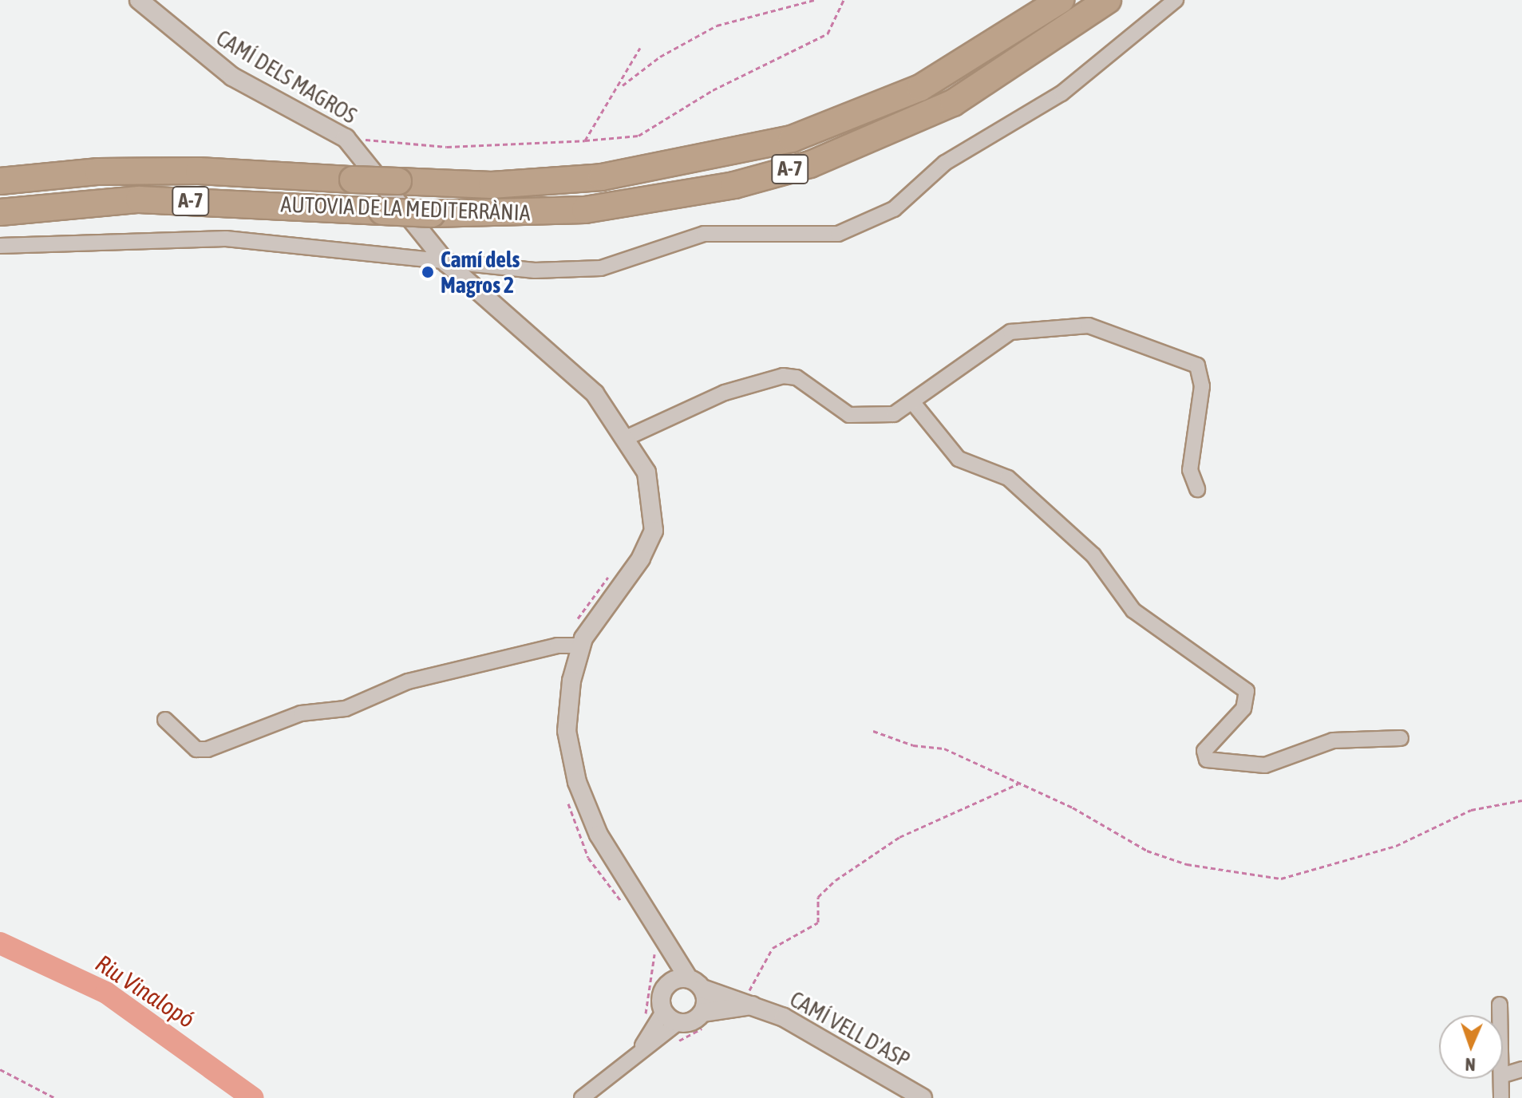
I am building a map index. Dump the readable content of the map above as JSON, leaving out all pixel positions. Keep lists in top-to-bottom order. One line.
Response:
{"streets":{"highway":["A-7","AUTOVIA DE LA MEDITERRÀNIA"],"street":["CAMÍ DELS MAGROS","CAMÍ VELL D'ASP"]},"crossings":[["CAMÍ DELS MAGROS","CAMÍ VELL D'ASP"]],"water":["Riu Vinalopó"],"places":["Camí dels Magros 2"],"north":"bottom"}
